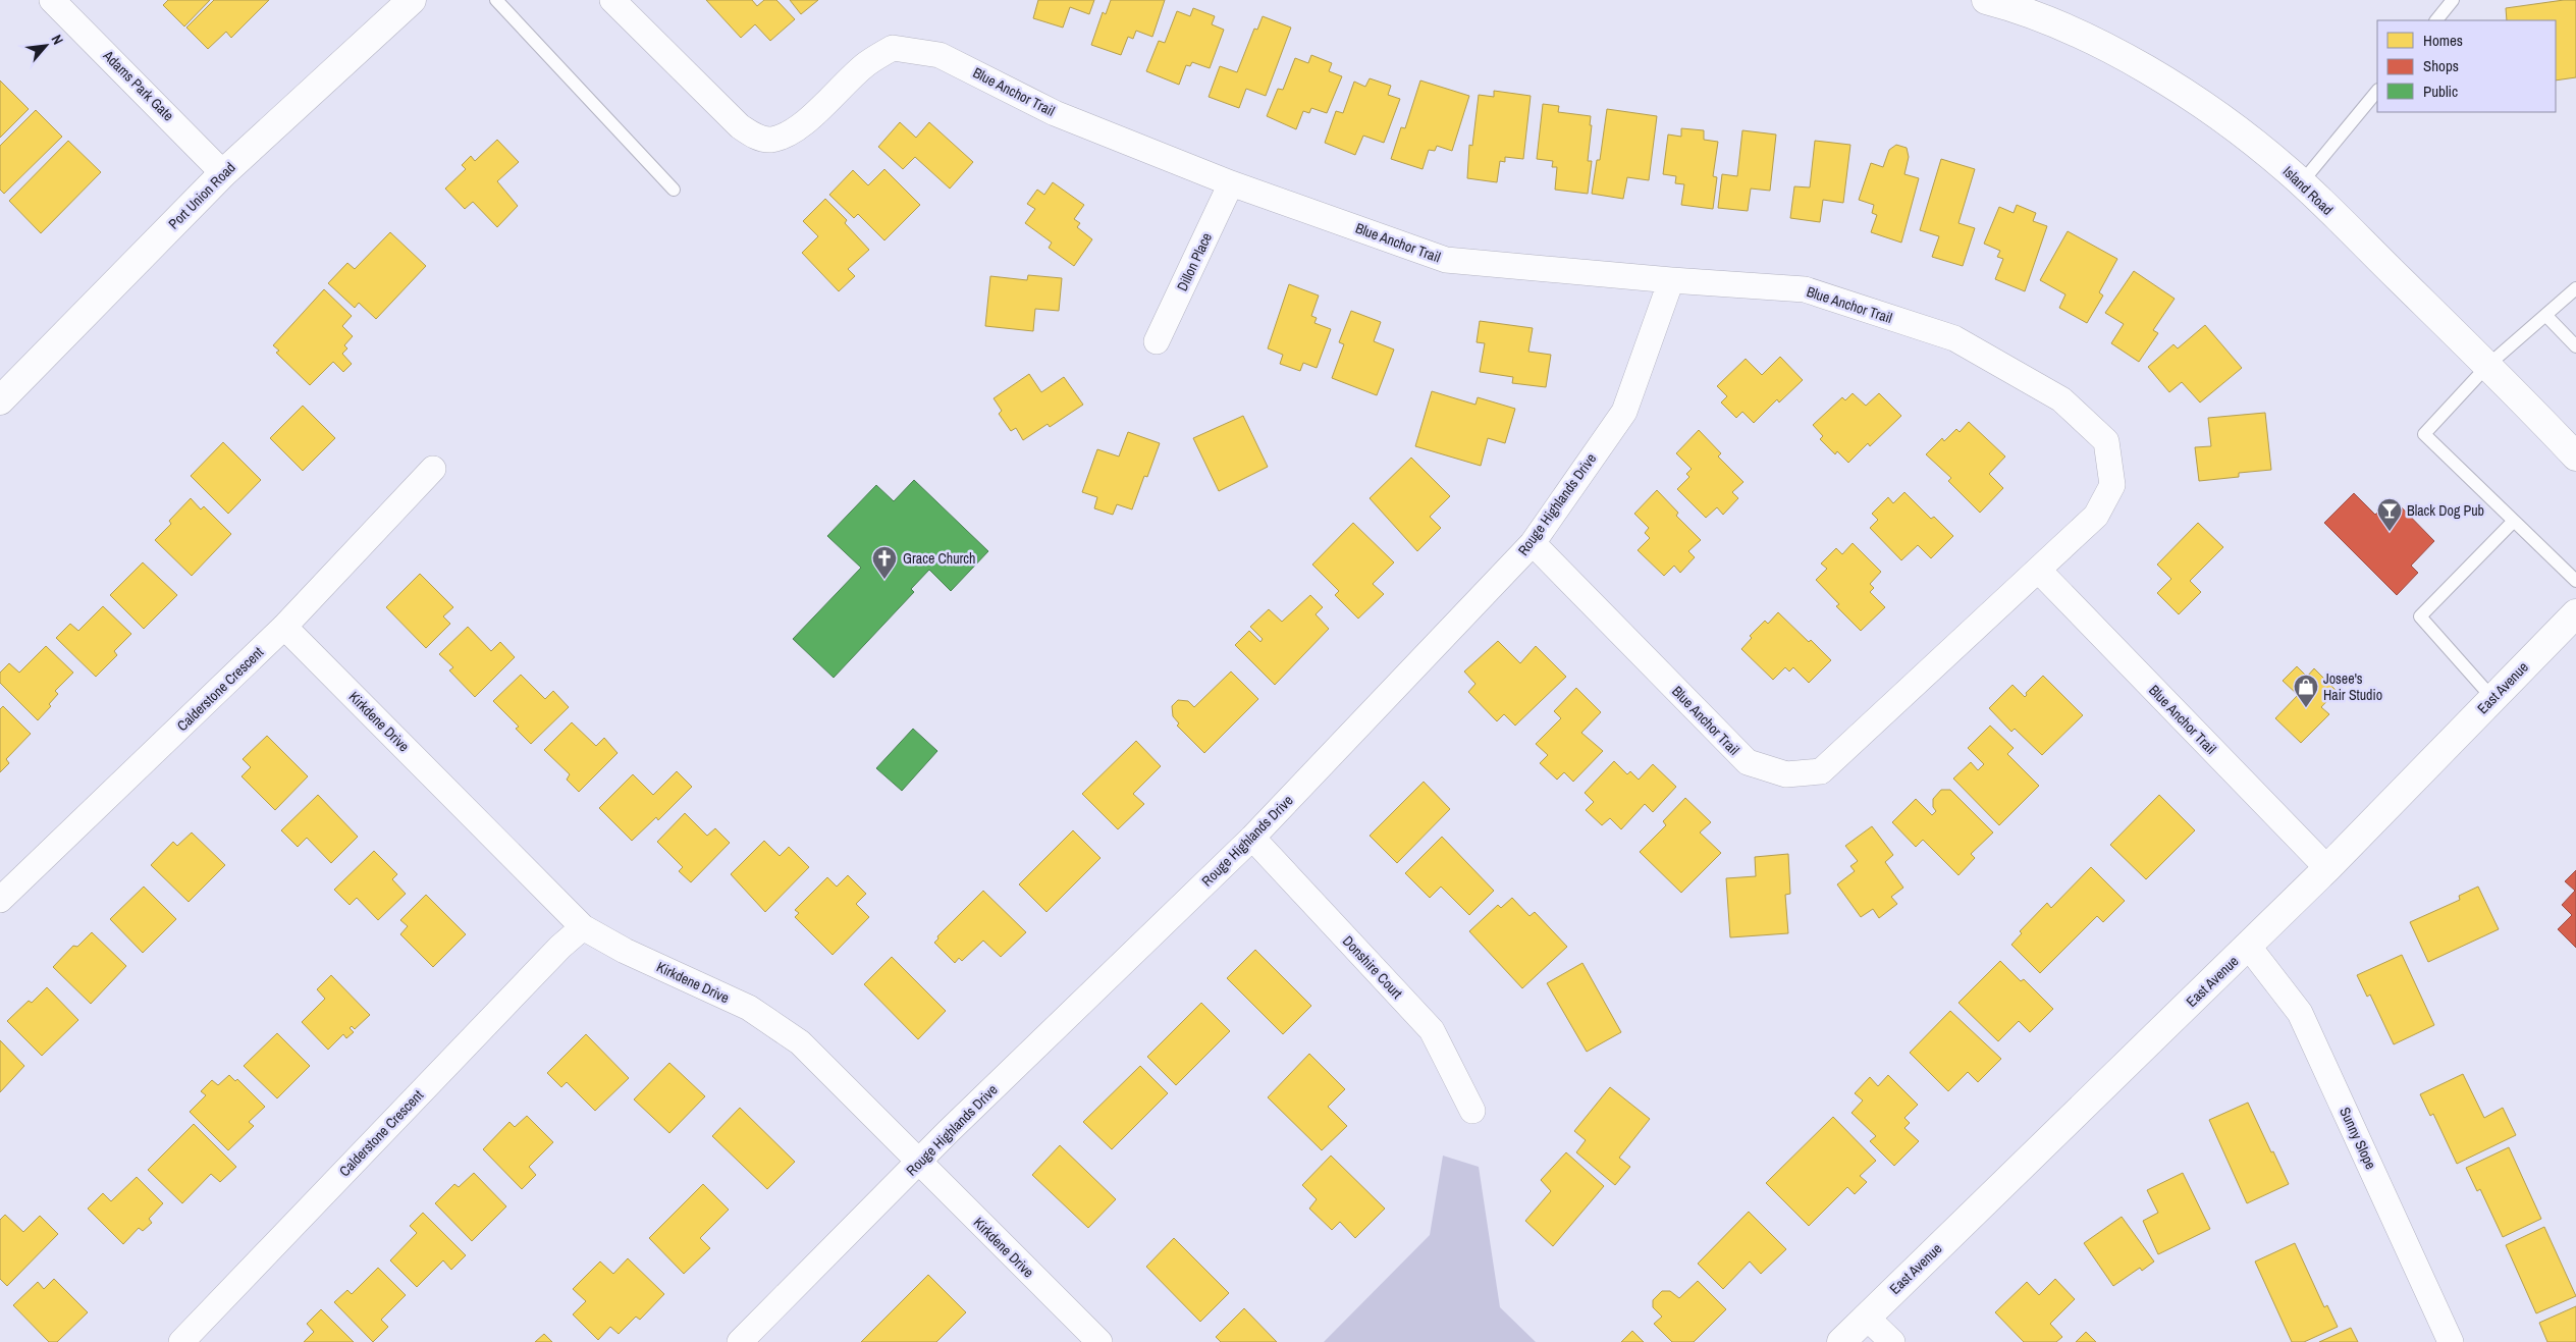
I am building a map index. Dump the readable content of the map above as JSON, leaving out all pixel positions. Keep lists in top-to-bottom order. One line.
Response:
{"streets":{"street":["Adams Park Gate","Blue Anchor Trail","Island Road","Port Union Road","Dillon Place","Rouge Highlands Drive","East Avenue","Calderstone Crescent","Kirkdene Drive","Donshire Court","Sunny Slope"]},"crossings":[["Adams Park Gate","Port Union Road"],["Blue Anchor Trail","Dillon Place"],["Blue Anchor Trail","Rouge Highlands Drive"],["Blue Anchor Trail","East Avenue"],["Rouge Highlands Drive","Kirkdene Drive"],["Rouge Highlands Drive","Donshire Court"],["East Avenue","Sunny Slope"],["Calderstone Crescent","Kirkdene Drive"]],"places":{"bar":["Black Dog Pub"],"church":["Grace Church"],"shop":["Josee's Hair Studio"]},"legend":["Homes","Shops","Public"],"north":"top right"}
